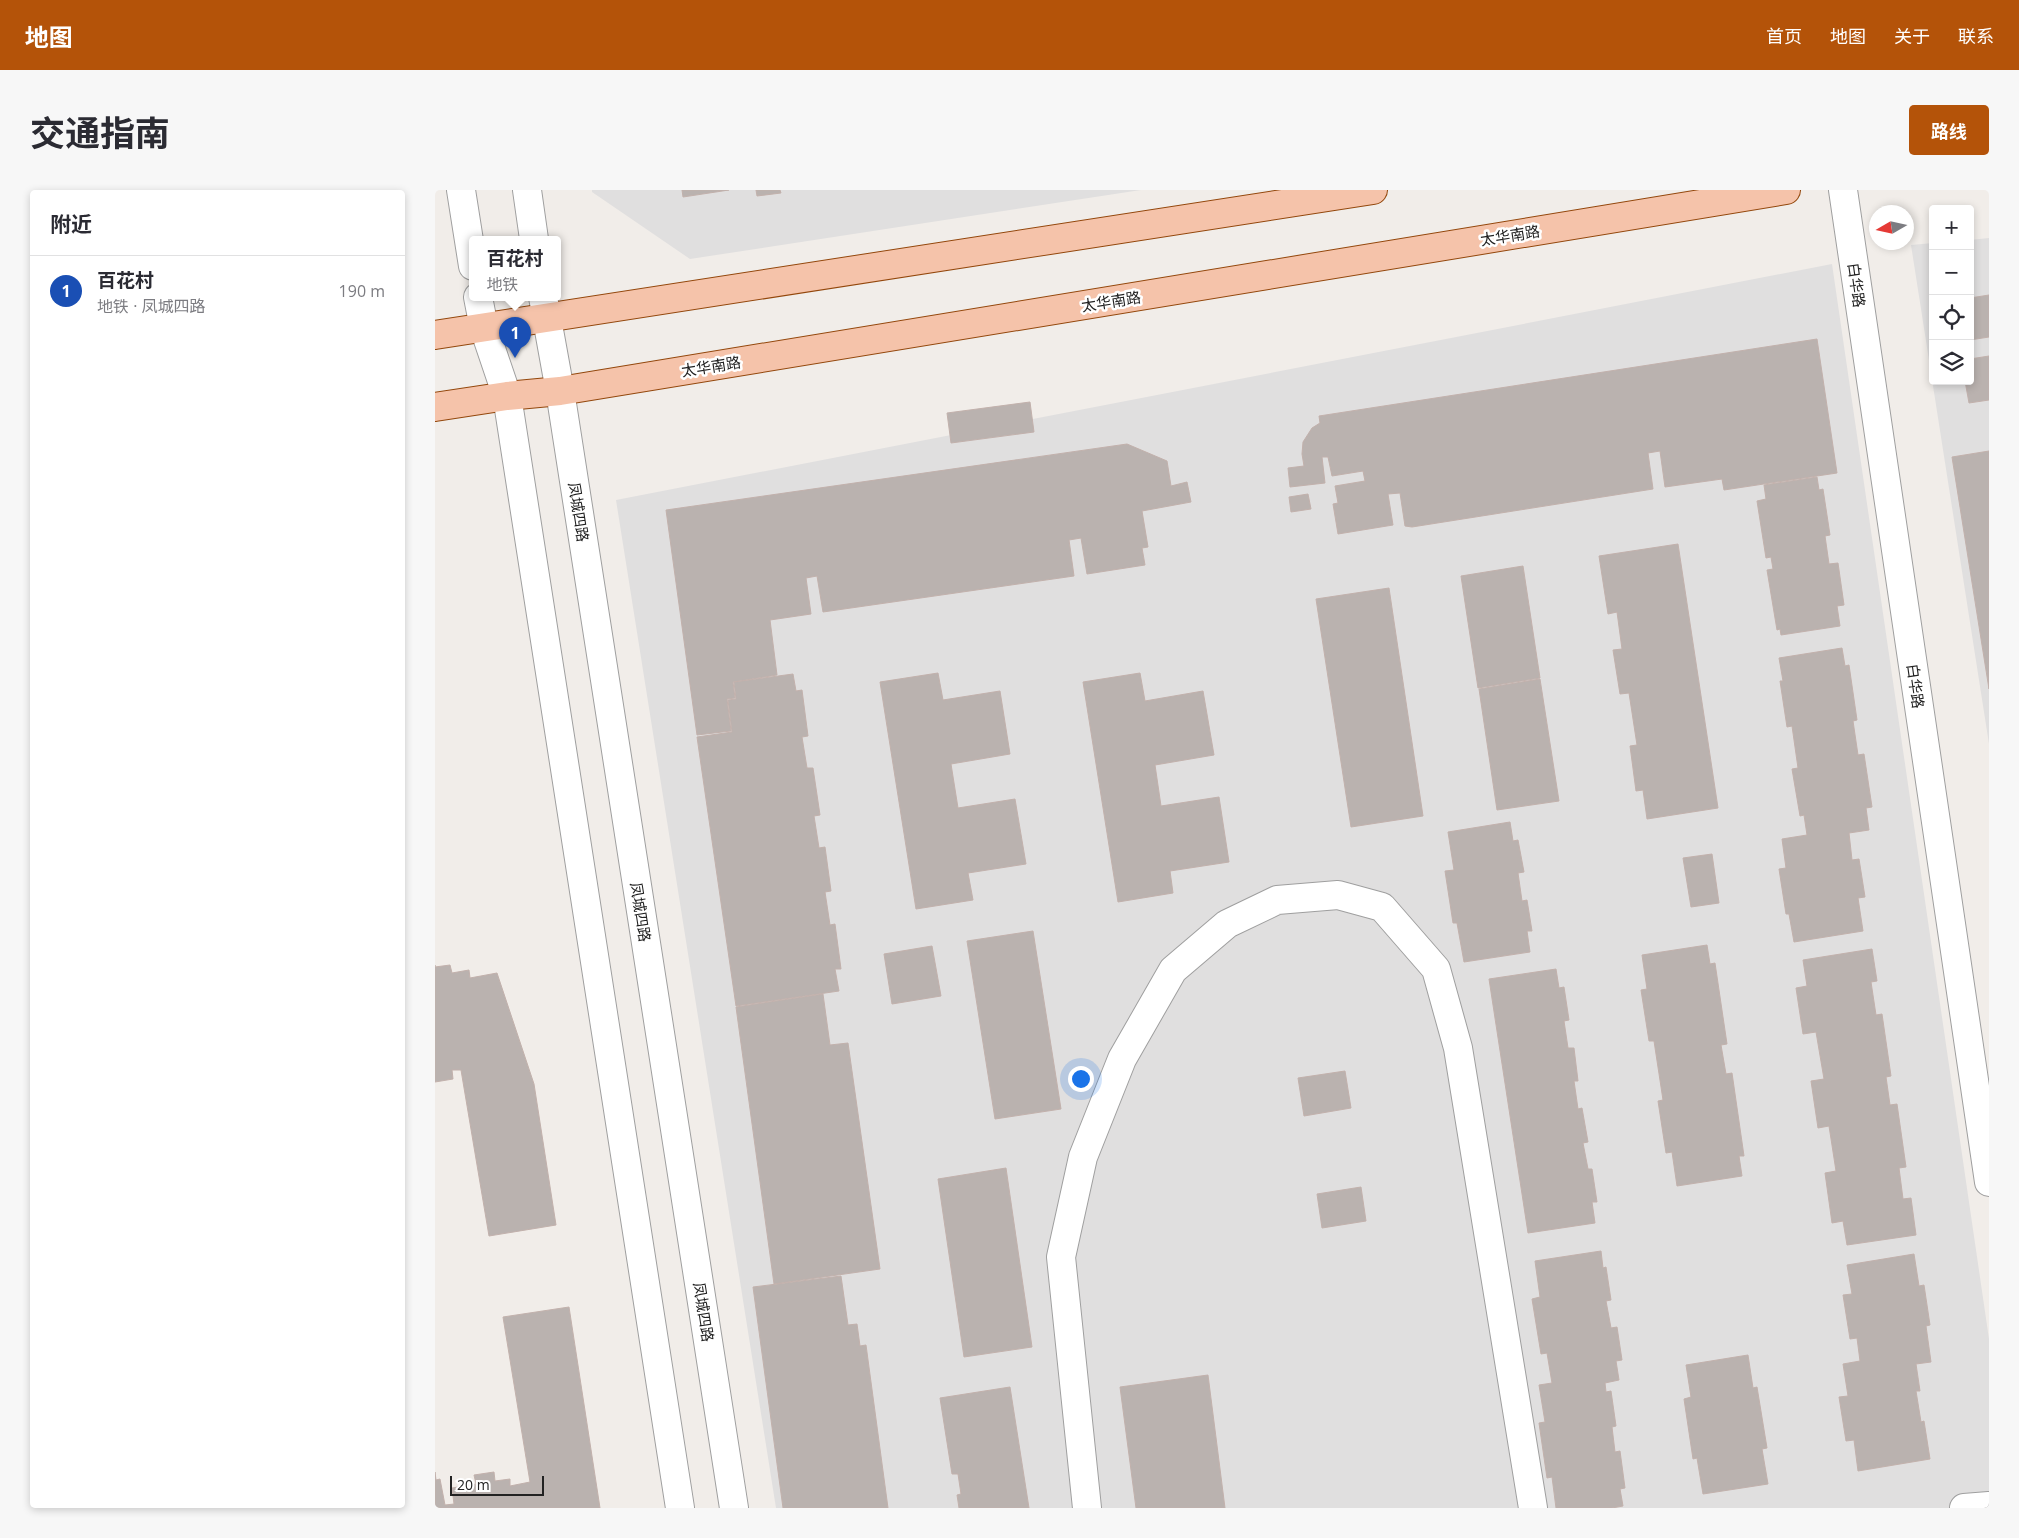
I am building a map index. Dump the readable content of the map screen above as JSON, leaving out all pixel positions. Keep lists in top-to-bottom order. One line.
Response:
{"streets":{"main road":["太华南路"],"street":["白华路","凤城四路"]},"crossings":[["太华南路","凤城四路"]],"scale_bar":"20 m","north":"left","page":{"header":"地图","nav":["首页","地图","关于","联系"],"title":"交通指南","buttons":"路线","heading":"附近","map_buttons":["+","−"],"popup":["百花村","地铁"],"list":[{"mark":"1","name":"百花村","note":"地铁 · 凤城四路","value":"190 m"}],"pins":"1","scale":"20 m"}}
